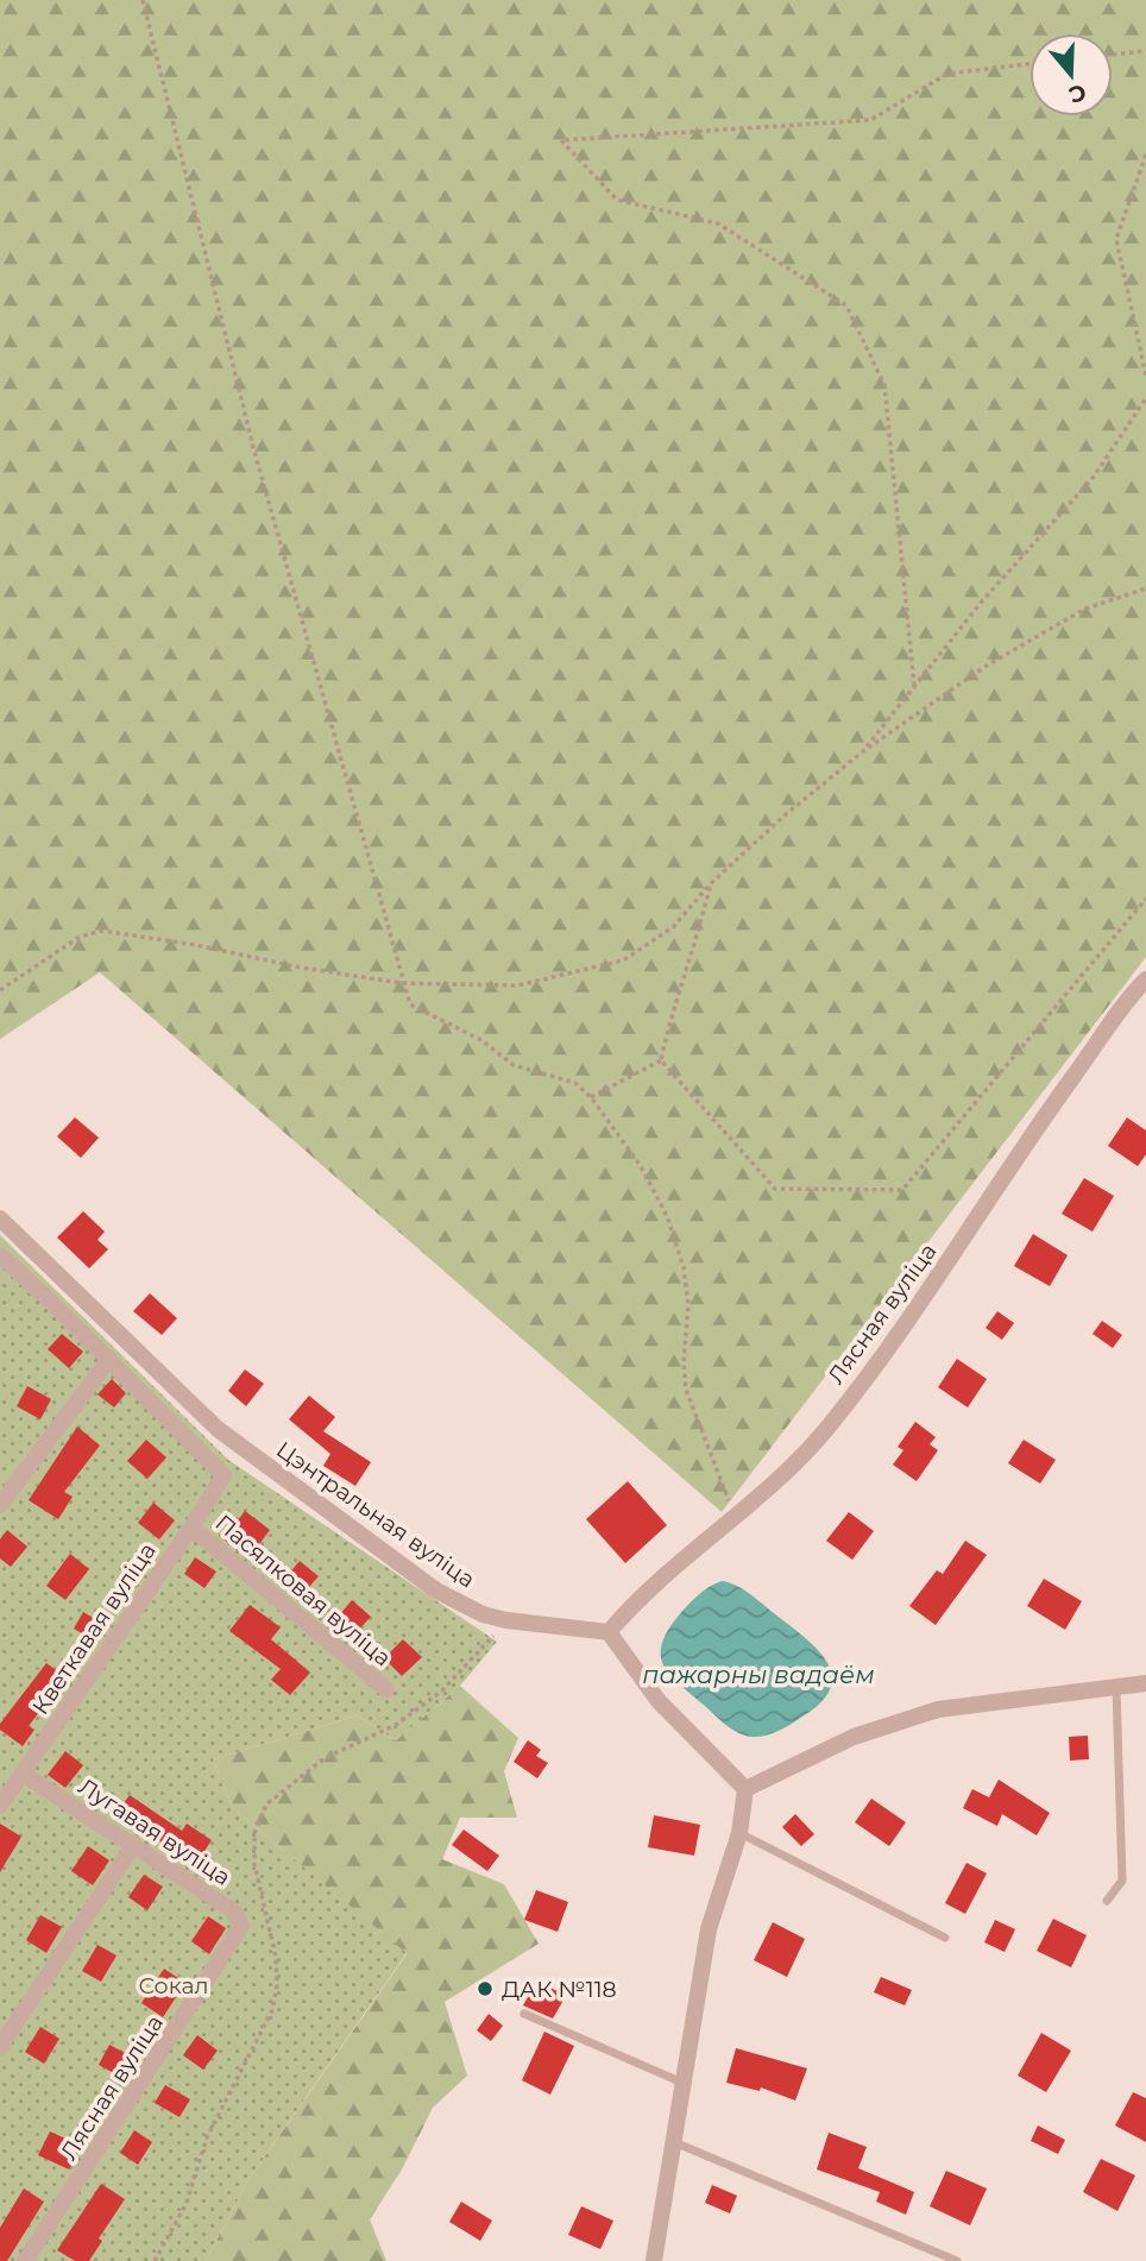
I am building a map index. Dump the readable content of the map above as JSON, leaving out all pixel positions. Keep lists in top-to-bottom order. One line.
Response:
{"streets":{"street":["Лясная вуліца","Цэнтральная вуліца","Пасялковая вуліца","Кветкавая вуліца","Лугавая вуліца"]},"crossings":[["Лясная вуліца","Цэнтральная вуліца"],["Лясная вуліца","Лугавая вуліца"],["Пасялковая вуліца","Кветкавая вуліца"],["Кветкавая вуліца","Лугавая вуліца"]],"water":["пажарны вадаём"],"parks":["Сокал"],"places":["ДАК №118"],"north":"bottom"}
